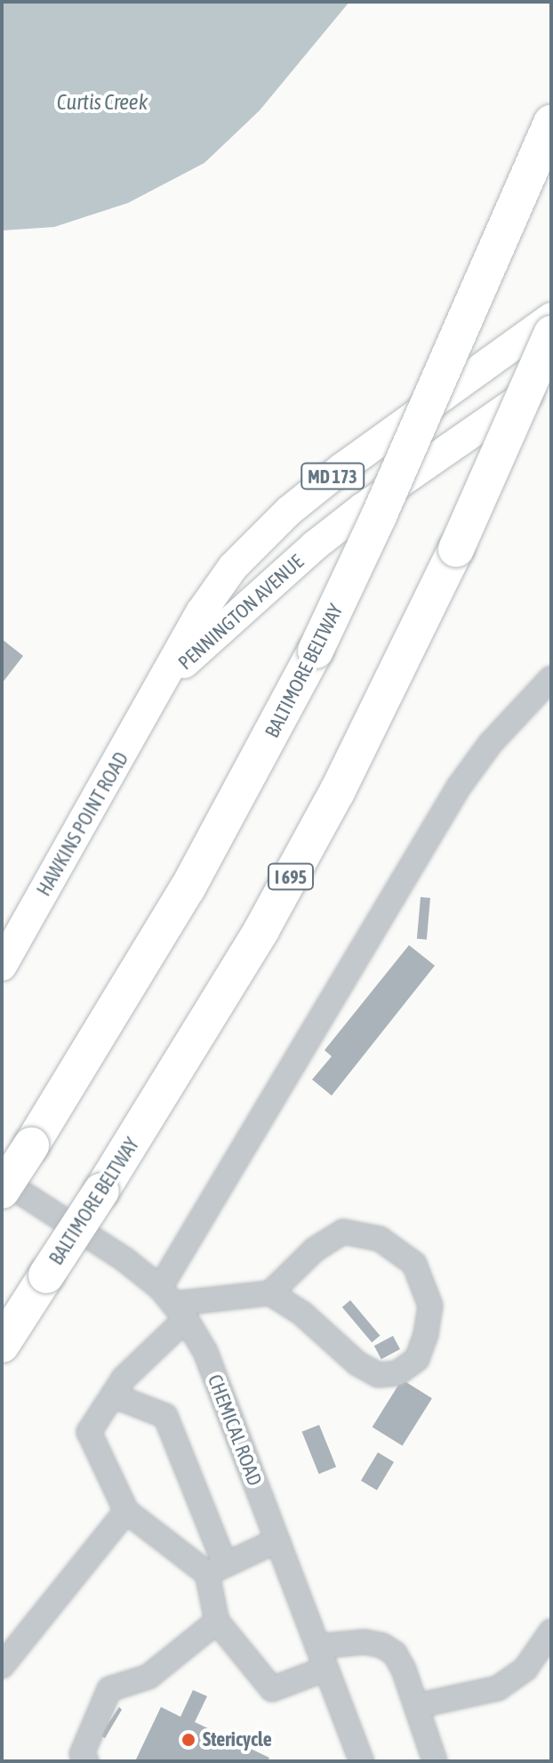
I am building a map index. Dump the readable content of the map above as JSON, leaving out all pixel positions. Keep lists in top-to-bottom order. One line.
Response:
{"streets":{"highway":["BALTIMORE BELTWAY","I 695"],"main road":["MD 173","PENNINGTON AVENUE","HAWKINS POINT ROAD"],"street":["CHEMICAL ROAD"]},"crossings":[["PENNINGTON AVENUE","HAWKINS POINT ROAD"]],"water":["Curtis Creek"],"places":["Stericycle"]}
